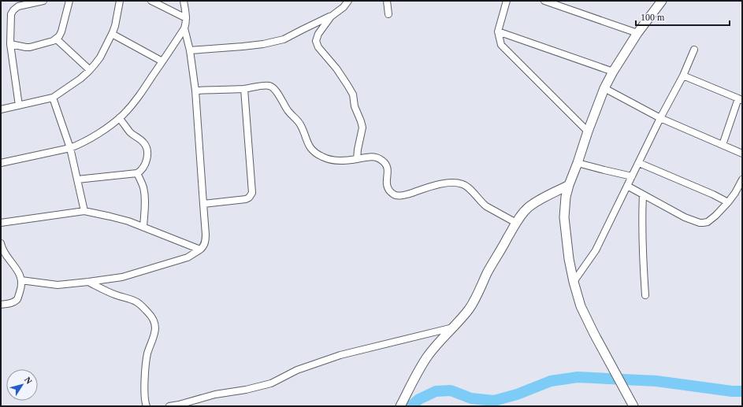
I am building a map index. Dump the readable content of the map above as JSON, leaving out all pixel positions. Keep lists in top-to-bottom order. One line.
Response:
{"scale_bar":"100 m","north":"top right"}
